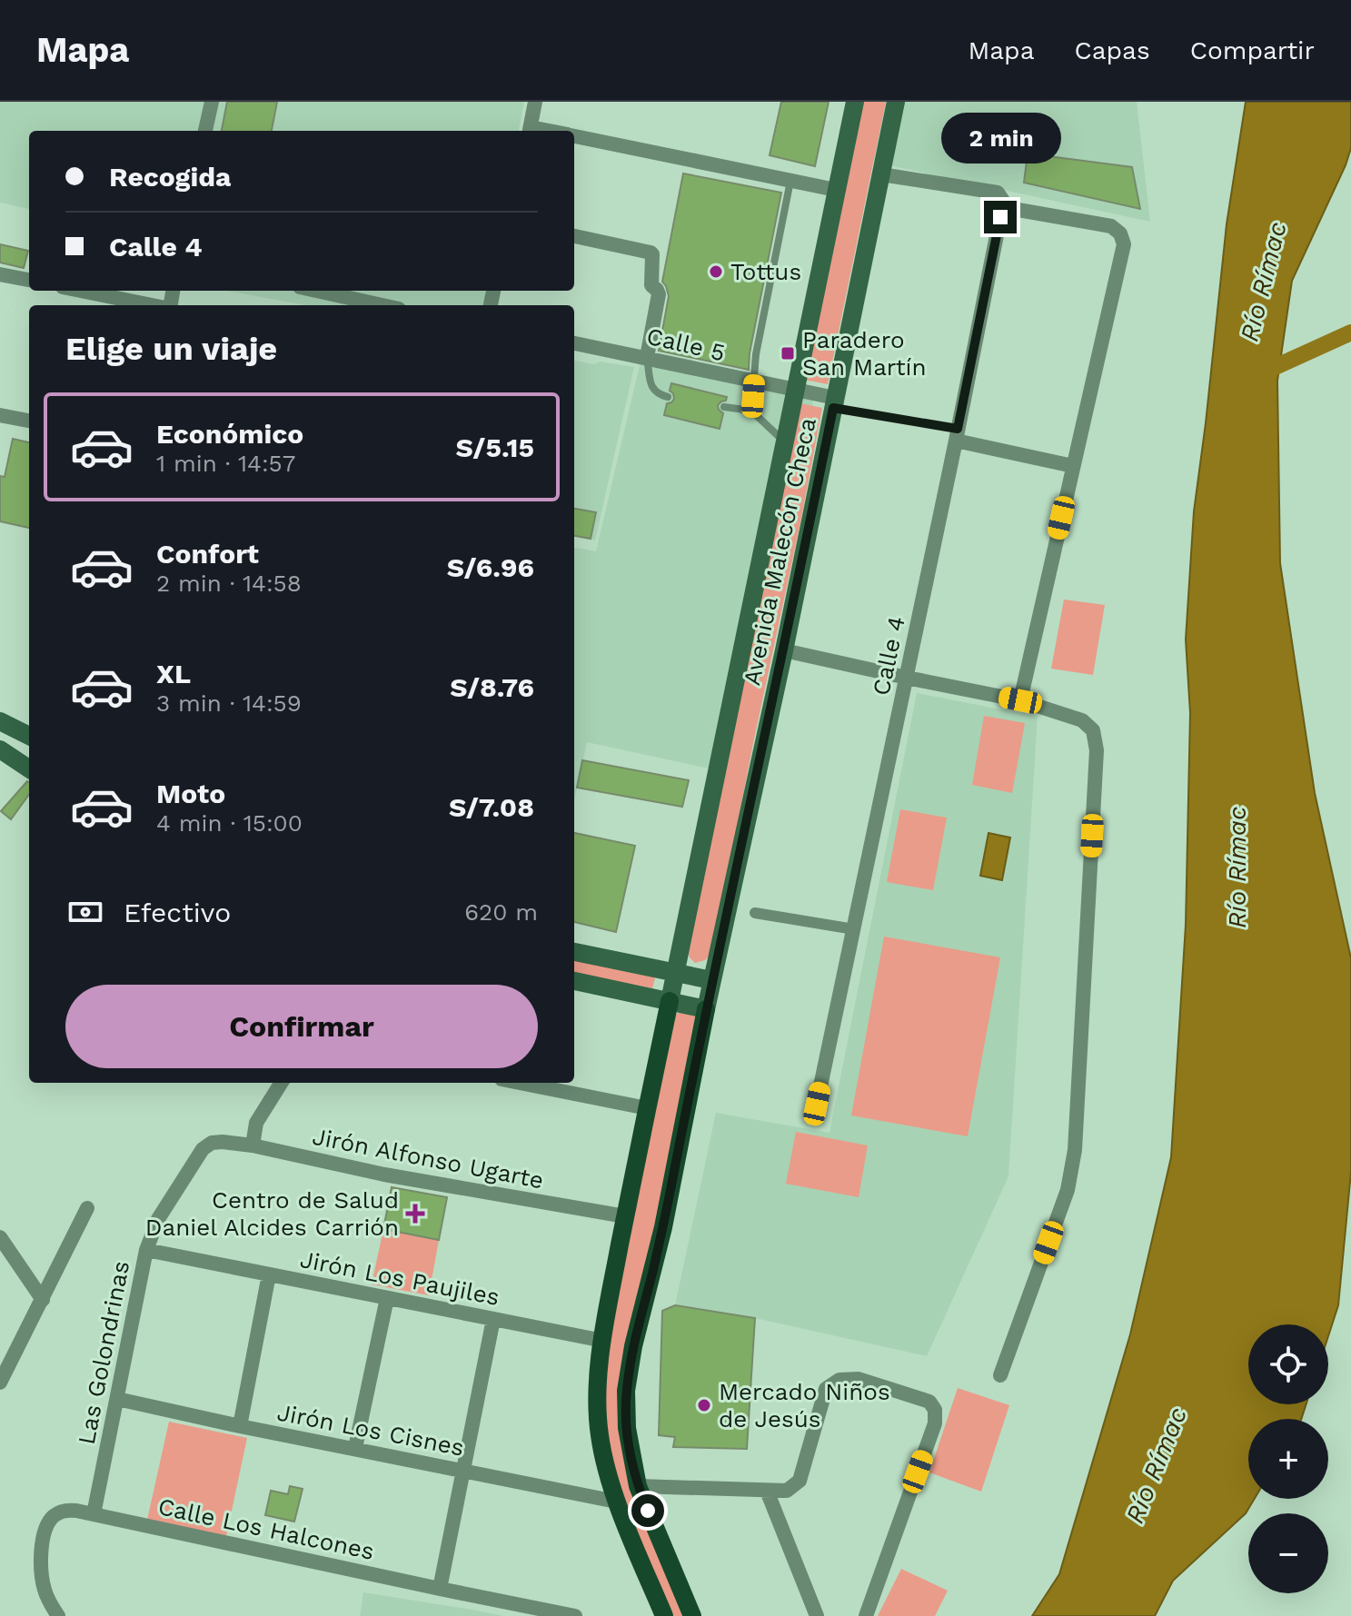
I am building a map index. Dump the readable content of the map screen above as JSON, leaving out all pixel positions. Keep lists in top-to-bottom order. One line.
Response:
{"streets":{"main road":["Avenida Malecón Checa"],"street":["Calle 5","Calle 4","Jirón Alfonso Ugarte","Jirón Los Paujiles","Las Golondrinas","Jirón Los Cisnes","Calle Los Halcones"]},"crossings":[["Calle 5","Avenida Malecón Checa"],["Jirón Alfonso Ugarte","Las Golondrinas"],["Jirón Los Paujiles","Las Golondrinas"],["Las Golondrinas","Jirón Los Cisnes"],["Las Golondrinas","Calle Los Halcones"]],"water":["Río Rímac"],"places":{"other":["Tottus","Mercado Niños de Jesús"],"transit":["Paradero San Martín"],"health":["Centro de Salud Daniel Alcides Carrión"]},"page":{"header":"Mapa","nav":["Mapa","Capas","Compartir"],"bubble":"2 min","banner":["Recogida","Calle 4"],"heading":"Elige un viaje","list":[{"name":"Económico","note":"1 min · 14:57","value":"S/5.15"},{"name":"Confort","note":"2 min · 14:58","value":"S/6.96"},{"name":"XL","note":"3 min · 14:59","value":"S/8.76"},{"name":"Moto","note":"4 min · 15:00","value":"S/7.08"}],"pay":["Efectivo","620 m"],"buttons":"Confirmar","map_buttons":["+","−"]}}
